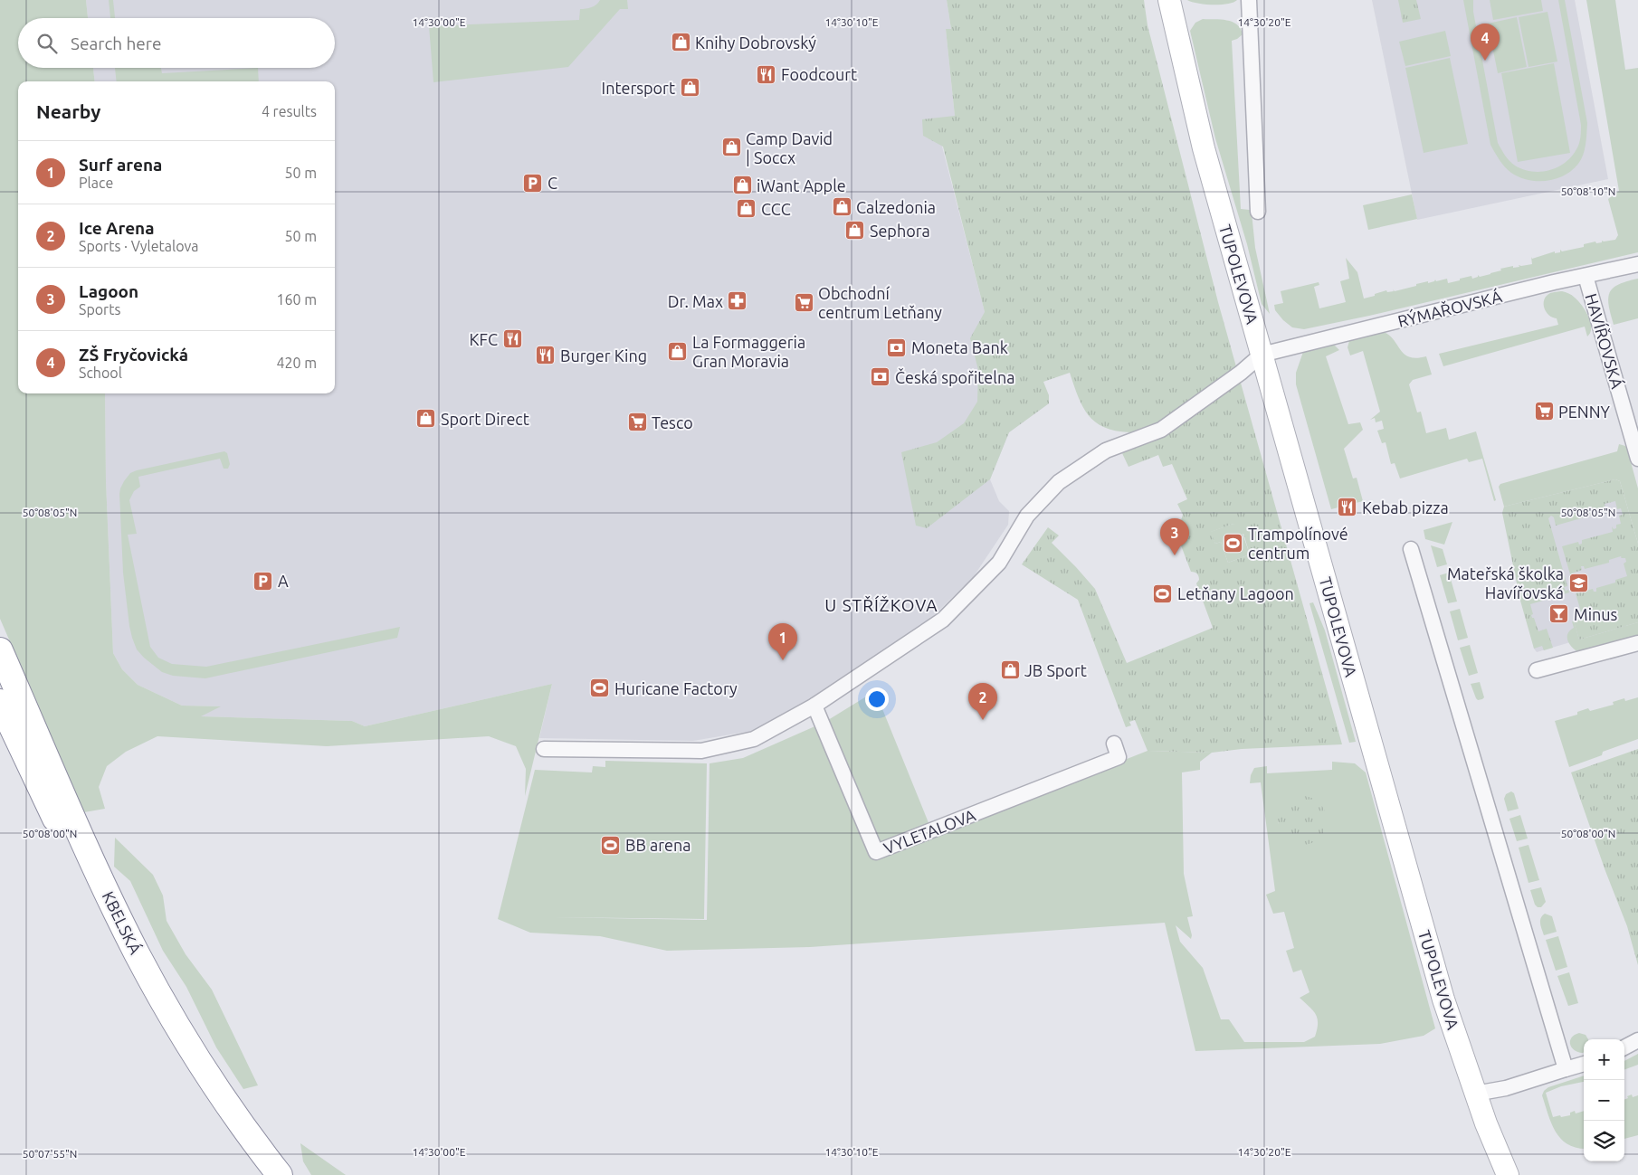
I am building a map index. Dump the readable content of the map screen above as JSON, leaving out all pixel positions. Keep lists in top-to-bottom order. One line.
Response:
{"streets":{"highway":["KBELSKÁ"],"main road":["TUPOLEVOVA"],"street":["RÝMAŘOVSKÁ","HAVÍŘOVSKÁ","VYLETALOVA"]},"crossings":[["TUPOLEVOVA","RÝMAŘOVSKÁ"],["RÝMAŘOVSKÁ","HAVÍŘOVSKÁ"]],"districts":["U STŘÍŽKOVA"],"places":{"shop":["Knihy Dobrovský","Intersport","Camp David | Soccx","iWant Apple","Calzedonia","CCC","Sephora","La Formaggeria Gran Moravia","Sport Direct","JB Sport"],"restaurant":["Foodcourt","KFC","Burger King","Kebab pizza"],"parking":["C","A"],"pharmacy":["Dr. Max"],"supermarket":["Obchodní centrum Letňany","PENNY","Tesco"],"bank":["Moneta Bank","Česká spořitelna"],"sports":["Trampolínové centrum","Letňany Lagoon","Huricane Factory","BB arena"],"school or university":["Mateřská školka Havířovská"],"bar":["Minus"]},"page":{"search":"Search here","pins":["4","3","1","2"],"heading":["Nearby","4 results"],"list":[{"mark":"1","name":"Surf arena","note":"Place","value":"50 m"},{"mark":"2","name":"Ice Arena","note":"Sports · Vyletalova","value":"50 m"},{"mark":"3","name":"Lagoon","note":"Sports","value":"160 m"},{"mark":"4","name":"ZŠ Fryčovická","note":"School","value":"420 m"}],"map_buttons":["+","−"]},"coordinates":["14°30'00\"E","14°30'10\"E","14°30'20\"E","50°08'10\"N","50°08'05\"N","50°08'00\"N","50°07'55\"N"]}
